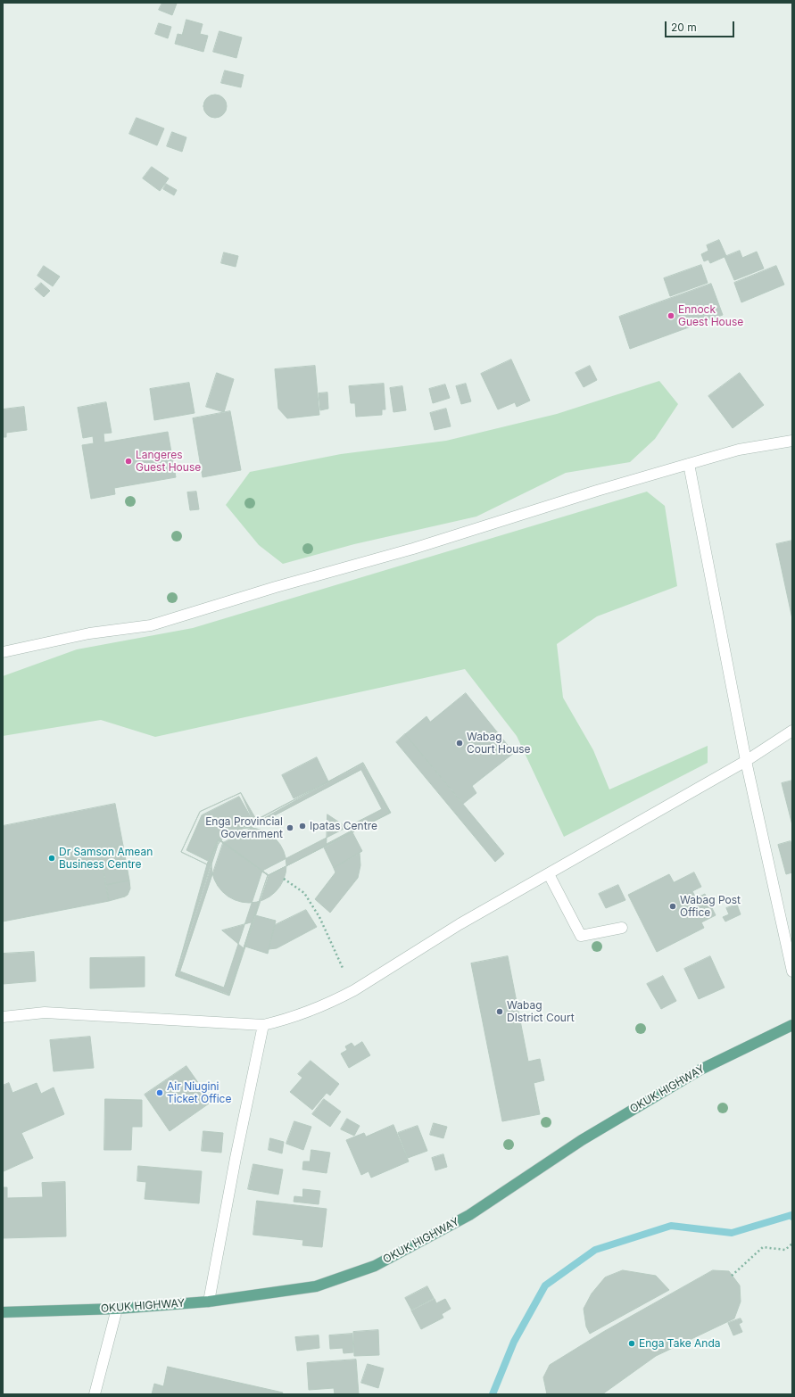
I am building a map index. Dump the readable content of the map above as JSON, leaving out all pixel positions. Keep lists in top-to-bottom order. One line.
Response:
{"streets":{"main road":["OKUK HIGHWAY"]},"places":["Ennock Guest House","Langeres Guest House","Wabag Court House","Ipatas Centre","Enga Provincial Government","Dr Samson Amean Business Centre","Wabag Post Office","Wabag DIstrict Court","Air Niugini Ticket Office","Enga Take Anda"],"scale_bar":"20 m"}
